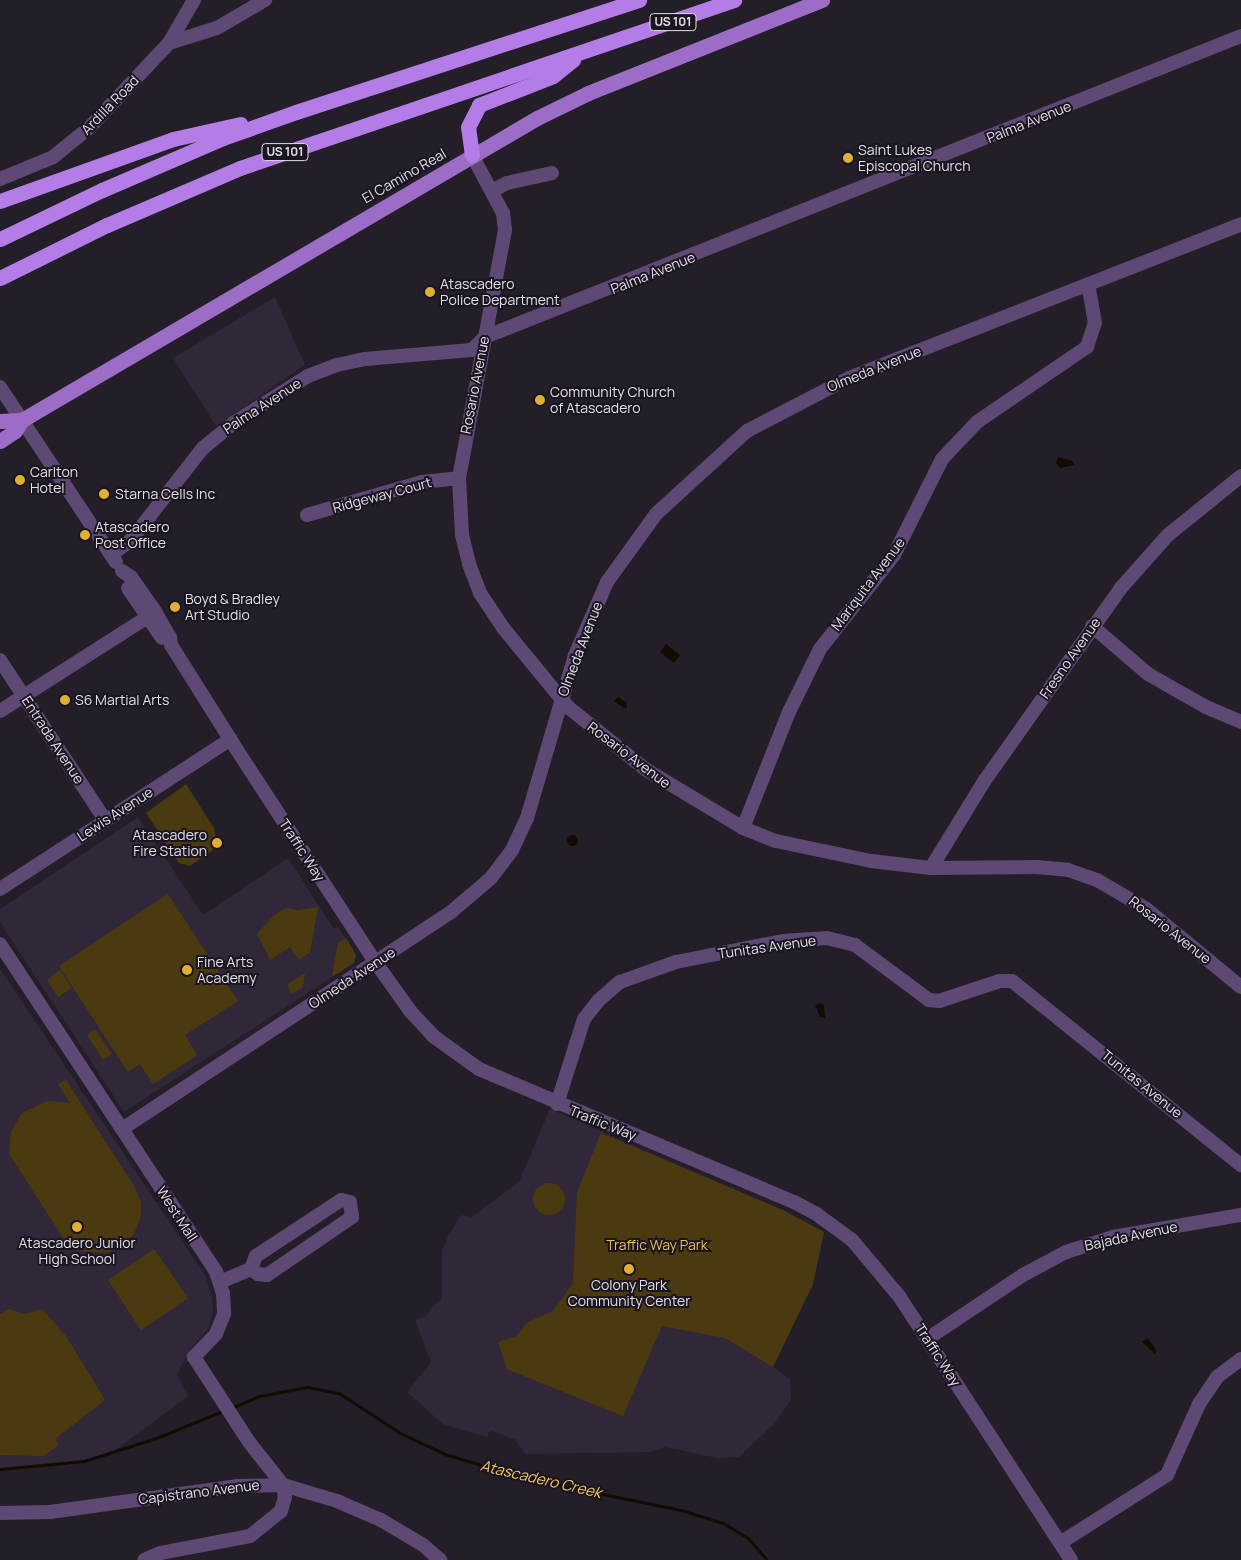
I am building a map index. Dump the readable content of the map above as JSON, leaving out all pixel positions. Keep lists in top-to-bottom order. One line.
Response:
{"streets":{"highway":["US 101"],"main road":["El Camino Real"],"street":["Ardilla Road","Palma Avenue","Olmeda Avenue","Rosario Avenue","Ridgeway Court","Mariquita Avenue","Fresno Avenue","Entrada Avenue","Lewis Avenue","Traffic Way","Tunitas Avenue","West Mall","Bajada Avenue","Capistrano Avenue"]},"crossings":[["Palma Avenue","Rosario Avenue"],["Palma Avenue","Traffic Way"],["El Camino Real","Rosario Avenue"],["El Camino Real","Traffic Way"],["Olmeda Avenue","Rosario Avenue"],["Olmeda Avenue","Mariquita Avenue"],["Olmeda Avenue","Traffic Way"],["Olmeda Avenue","West Mall"],["Rosario Avenue","Ridgeway Court"],["Rosario Avenue","Mariquita Avenue"],["Rosario Avenue","Fresno Avenue"],["Entrada Avenue","Lewis Avenue"],["Lewis Avenue","Traffic Way"],["Traffic Way","Tunitas Avenue"],["Traffic Way","Bajada Avenue"],["West Mall","Capistrano Avenue"]],"water":["Atascadero Creek"],"parks":["Traffic Way Park"],"places":["Saint Lukes Episcopal Church","Atascadero Police Department","Community Church of Atascadero","Carlton Hotel","Starna Cells Inc","Atascadero Post Office","Boyd & Bradley Art Studio","S6 Martial Arts","Atascadero Fire Station","Fine Arts Academy","Atascadero Junior High School","Colony Park Community Center"]}
